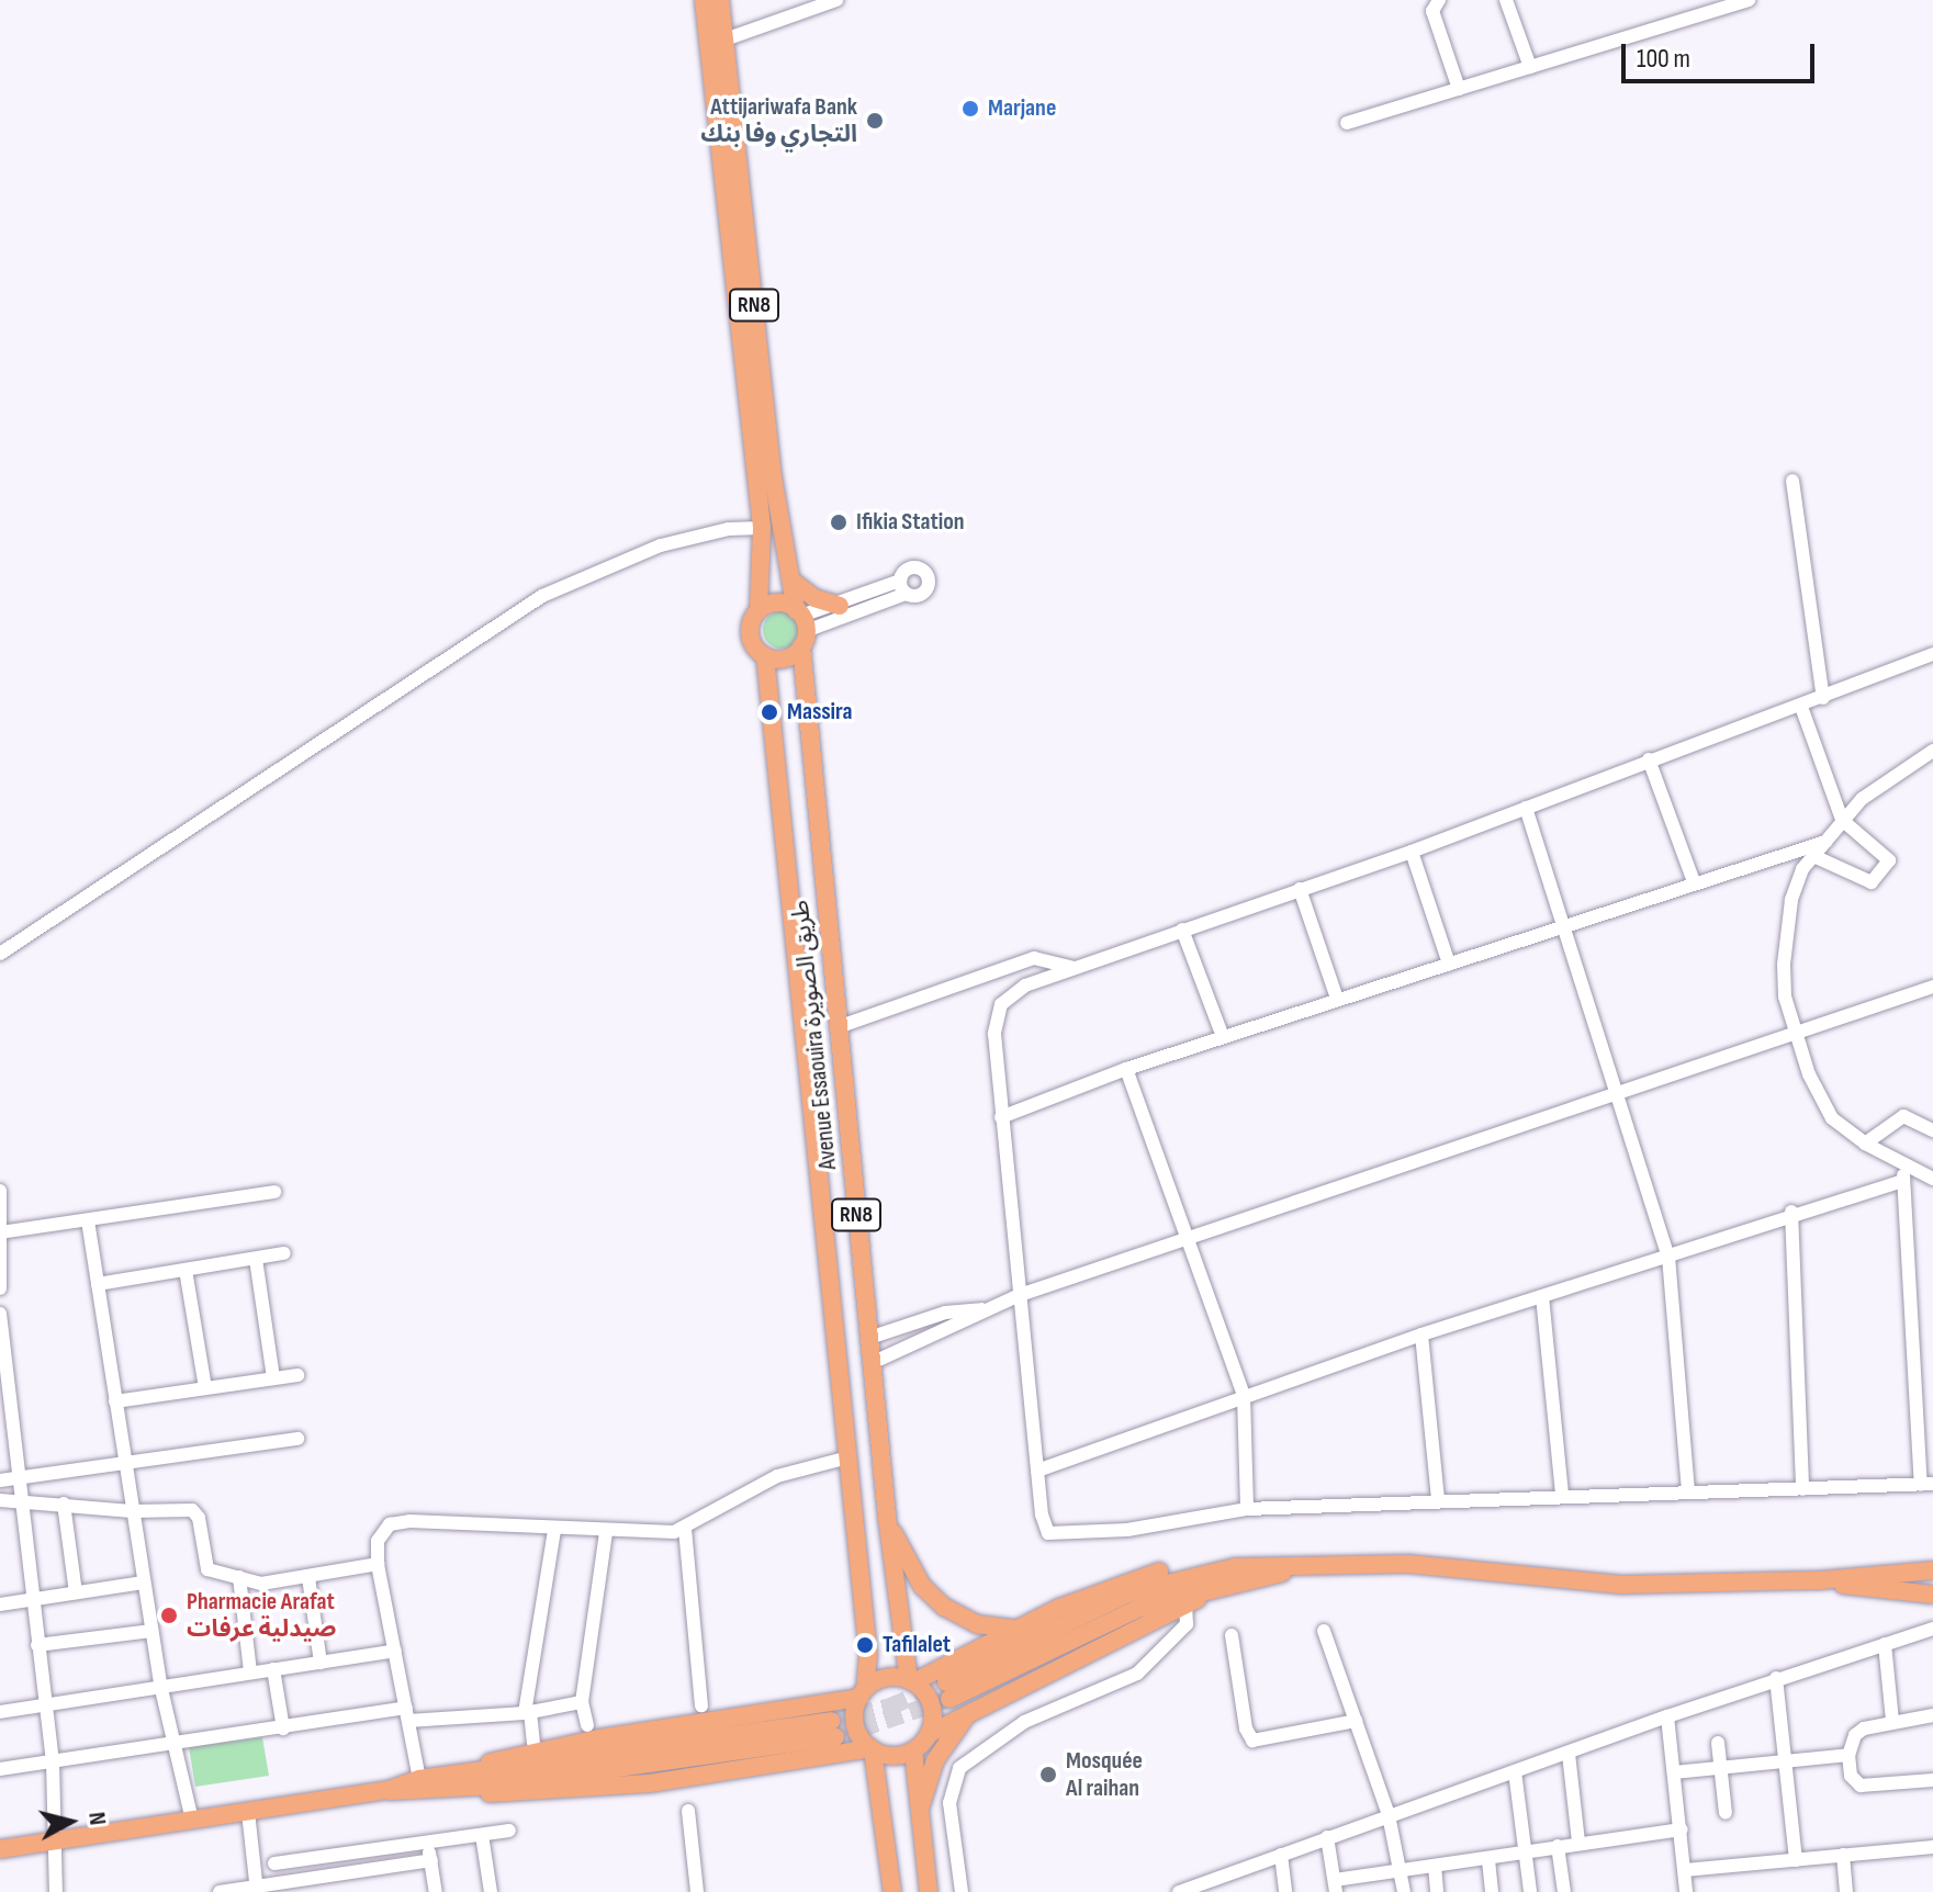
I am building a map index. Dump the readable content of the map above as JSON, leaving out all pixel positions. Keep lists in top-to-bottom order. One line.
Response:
{"streets":{"main road":["RN8","Avenue Essaouira طريق الصويرة"]},"crossings":[["RN8","Avenue Essaouira طريق الصويرة"]],"places":["Marjane","Attijariwafa Bank التجاري وفا بنك","Ifikia Station","Massira","Pharmacie Arafat صيدلية عرفات","Tafilalet","Mosquée Al raihan"],"scale_bar":"100 m","north":"right"}
